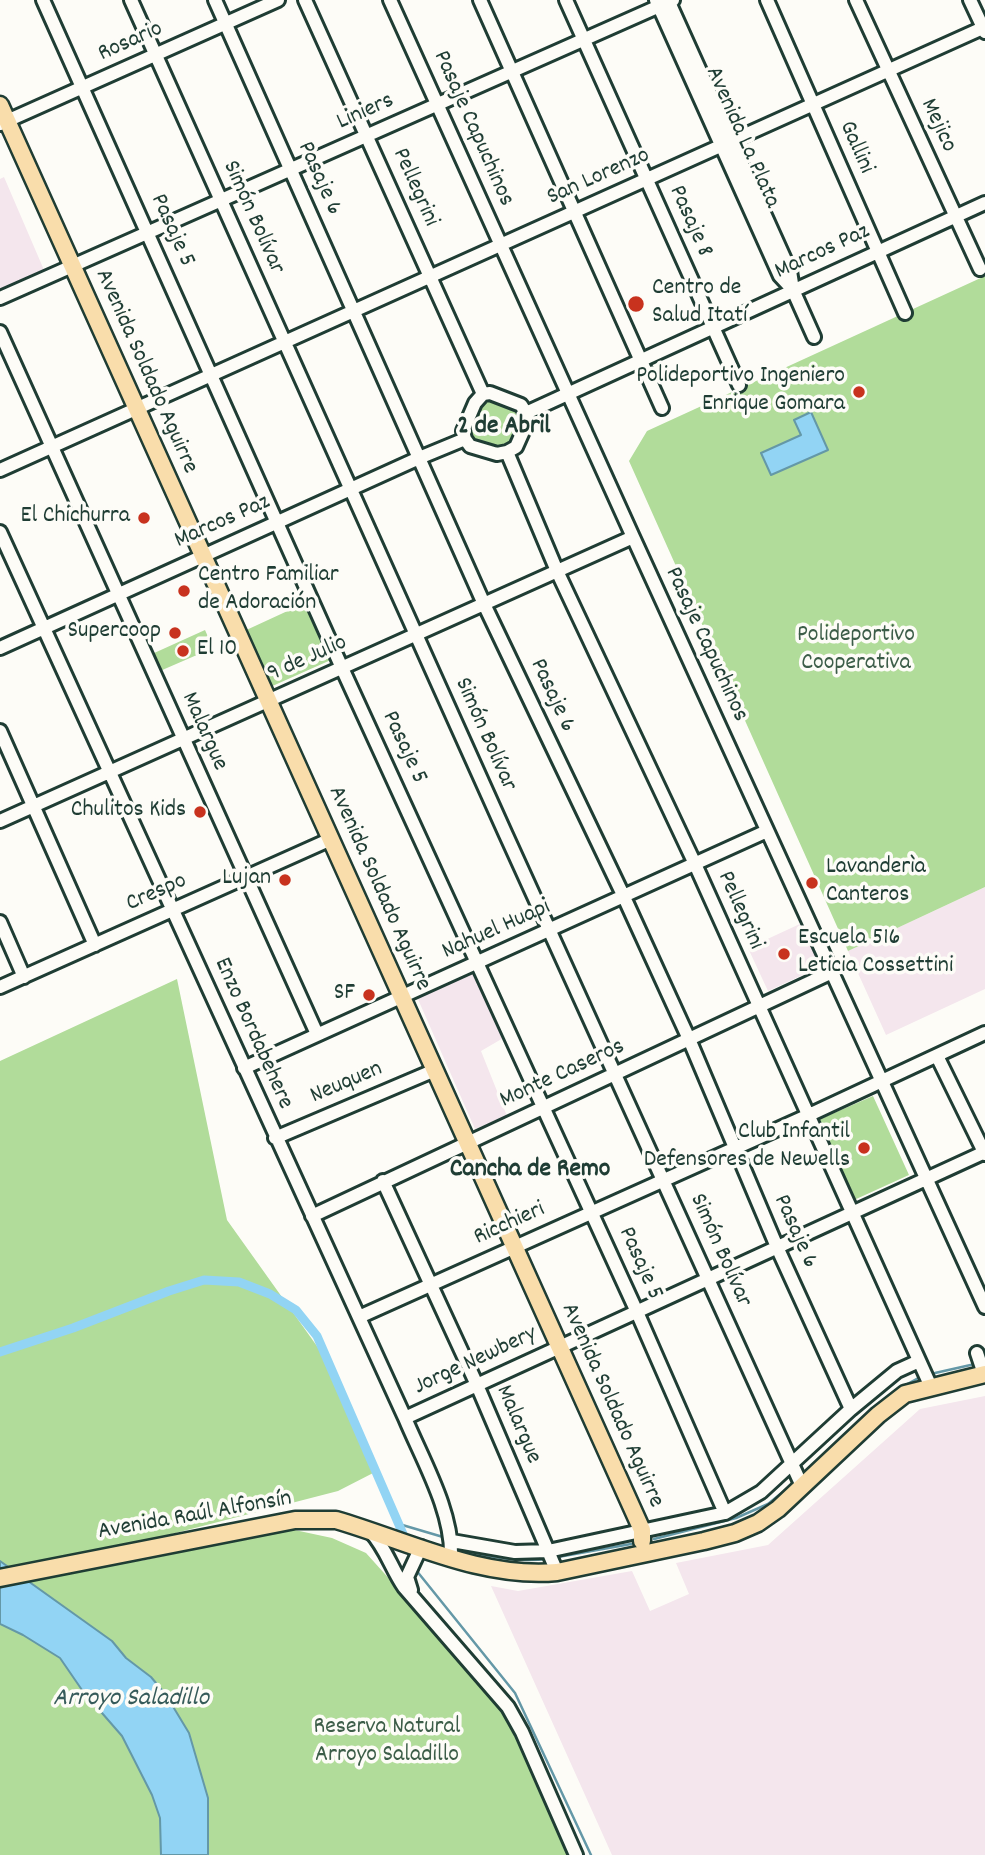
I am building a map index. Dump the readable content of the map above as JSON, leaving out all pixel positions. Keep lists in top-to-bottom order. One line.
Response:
{"streets":{"main road":["Avenida Soldado Aguirre","Avenida Raúl Alfonsín"],"street":["Rosario","Liniers","Mejico","Pasaje Capuchinos","Avenida La Plata","Gallini","San Lorenzo","Pasaje 6","Pellegrini","Simón Bolívar","Pasaje 8","Pasaje 5","Marcos Paz","9 de Julio","Malargue","Crespo","Nahuel Huapi","Enzo Bordabehere","Monte Caseros","Neuquen","Ricchieri","Jorge Newbery"]},"crossings":[["Rosario","Pasaje 6"],["Rosario","Simón Bolívar"],["Rosario","Pasaje 5"],["Rosario","Avenida Soldado Aguirre"],["Liniers","Pasaje Capuchinos"],["Liniers","Avenida La Plata"],["Liniers","Pasaje 6"],["Liniers","Pellegrini"],["Liniers","Simón Bolívar"],["Liniers","Pasaje 8"],["Liniers","Pasaje 5"],["Liniers","Avenida Soldado Aguirre"],["Mejico","San Lorenzo"],["Mejico","Marcos Paz"],["Pasaje Capuchinos","San Lorenzo"],["Pasaje Capuchinos","Marcos Paz"],["Pasaje Capuchinos","9 de Julio"],["Pasaje Capuchinos","Nahuel Huapi"],["Pasaje Capuchinos","Monte Caseros"],["Pasaje Capuchinos","Ricchieri"],["Pasaje Capuchinos","Jorge Newbery"],["Avenida La Plata","San Lorenzo"],["Avenida La Plata","Marcos Paz"],["Gallini","San Lorenzo"],["Gallini","Marcos Paz"],["San Lorenzo","Pasaje 6"],["San Lorenzo","Pellegrini"],["San Lorenzo","Simón Bolívar"],["San Lorenzo","Pasaje 8"],["San Lorenzo","Pasaje 5"],["San Lorenzo","Avenida Soldado Aguirre"],["San Lorenzo","Malargue"],["Pasaje 6","Marcos Paz"],["Pasaje 6","9 de Julio"],["Pasaje 6","Nahuel Huapi"],["Pasaje 6","Monte Caseros"],["Pasaje 6","Ricchieri"],["Pasaje 6","Jorge Newbery"],["Pellegrini","Marcos Paz"],["Pellegrini","9 de Julio"],["Pellegrini","Nahuel Huapi"],["Pellegrini","Monte Caseros"],["Pellegrini","Ricchieri"],["Pellegrini","Jorge Newbery"],["Pellegrini","Avenida Raúl Alfonsín"],["Simón Bolívar","Marcos Paz"],["Simón Bolívar","9 de Julio"],["Simón Bolívar","Nahuel Huapi"],["Simón Bolívar","Monte Caseros"],["Simón Bolívar","Ricchieri"],["Simón Bolívar","Jorge Newbery"],["Simón Bolívar","Avenida Raúl Alfonsín"],["Pasaje 8","Marcos Paz"],["Pasaje 5","Marcos Paz"],["Pasaje 5","9 de Julio"],["Pasaje 5","Nahuel Huapi"],["Pasaje 5","Monte Caseros"],["Pasaje 5","Ricchieri"],["Pasaje 5","Jorge Newbery"],["Marcos Paz","Avenida Soldado Aguirre"],["Marcos Paz","Malargue"],["Marcos Paz","Enzo Bordabehere"],["Avenida Soldado Aguirre","9 de Julio"],["Avenida Soldado Aguirre","Crespo"],["Avenida Soldado Aguirre","Nahuel Huapi"],["Avenida Soldado Aguirre","Monte Caseros"],["Avenida Soldado Aguirre","Neuquen"],["Avenida Soldado Aguirre","Ricchieri"],["Avenida Soldado Aguirre","Jorge Newbery"],["Avenida Soldado Aguirre","Avenida Raúl Alfonsín"],["9 de Julio","Malargue"],["9 de Julio","Enzo Bordabehere"],["Malargue","Crespo"],["Malargue","Nahuel Huapi"],["Malargue","Monte Caseros"],["Malargue","Ricchieri"],["Malargue","Jorge Newbery"],["Malargue","Avenida Raúl Alfonsín"],["Crespo","Enzo Bordabehere"],["Nahuel Huapi","Enzo Bordabehere"],["Enzo Bordabehere","Monte Caseros"],["Enzo Bordabehere","Neuquen"],["Enzo Bordabehere","Ricchieri"],["Enzo Bordabehere","Jorge Newbery"],["Enzo Bordabehere","Avenida Raúl Alfonsín"]],"districts":["2 de Abril","Cancha de Remo"],"water":["Arroyo Saladillo"],"parks":["Polideportivo Cooperativa","Reserva Natural Arroyo Saladillo"],"places":["Centro de Salud Itatí","Polideportivo Ingeniero Enrique Gomara","El Chichurra","Centro Familiar de Adoración","Supercoop","El 10","Chulitos Kids","Lujan","Lavanderìa Canteros","Escuela 516 Leticia Cossettini","SF","Club Infantil Defensores de Newells"]}
